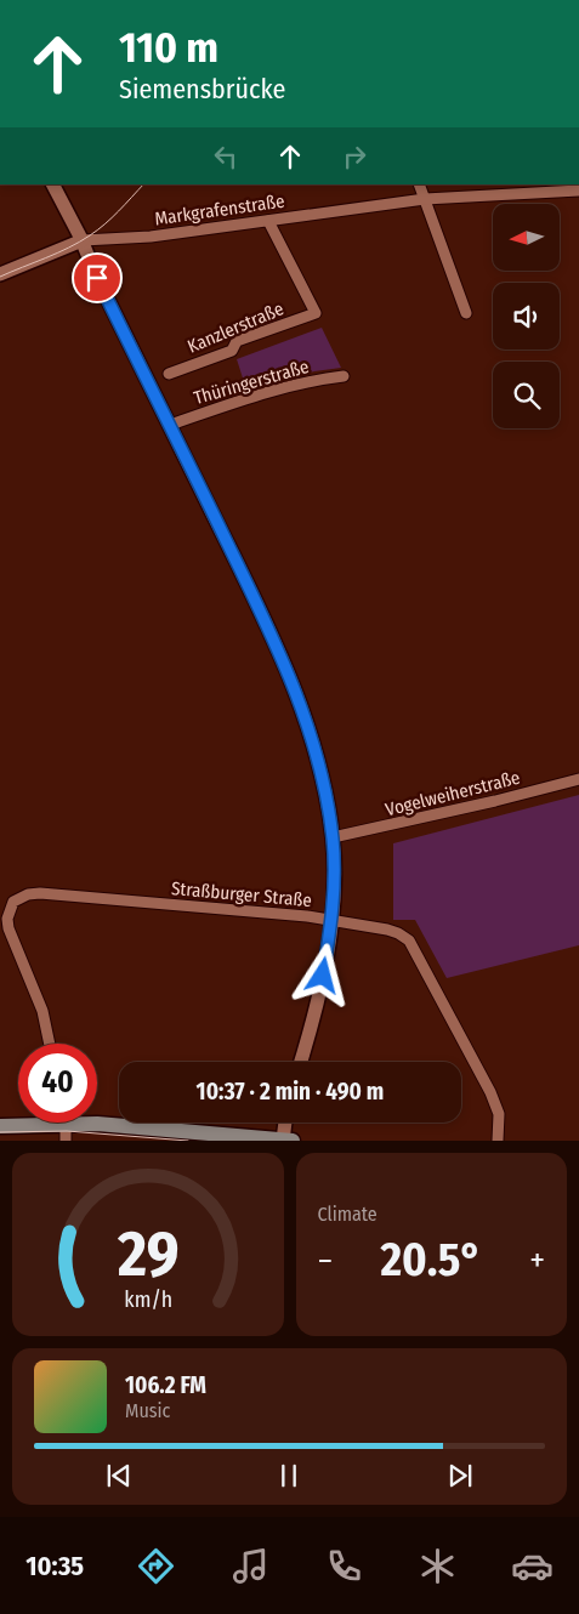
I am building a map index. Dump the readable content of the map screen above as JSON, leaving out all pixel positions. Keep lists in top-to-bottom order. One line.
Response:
{"streets":{"street":["Markgrafenstraße","Kanzlerstraße","Thüringerstraße","Vogelweiherstraße","Straßburger Straße"]},"crossings":[["Markgrafenstraße","Kanzlerstraße"]],"north":"left","page":{"turn":["110 m","Siemensbrücke"],"limit":"40","trip":"10:37 · 2 min · 490 m","tile":"Climate","heat":["−","20.5°","+"],"song":["106.2 FM","Music"],"tabs":"10:35","gauge":["29","km/h"]}}
